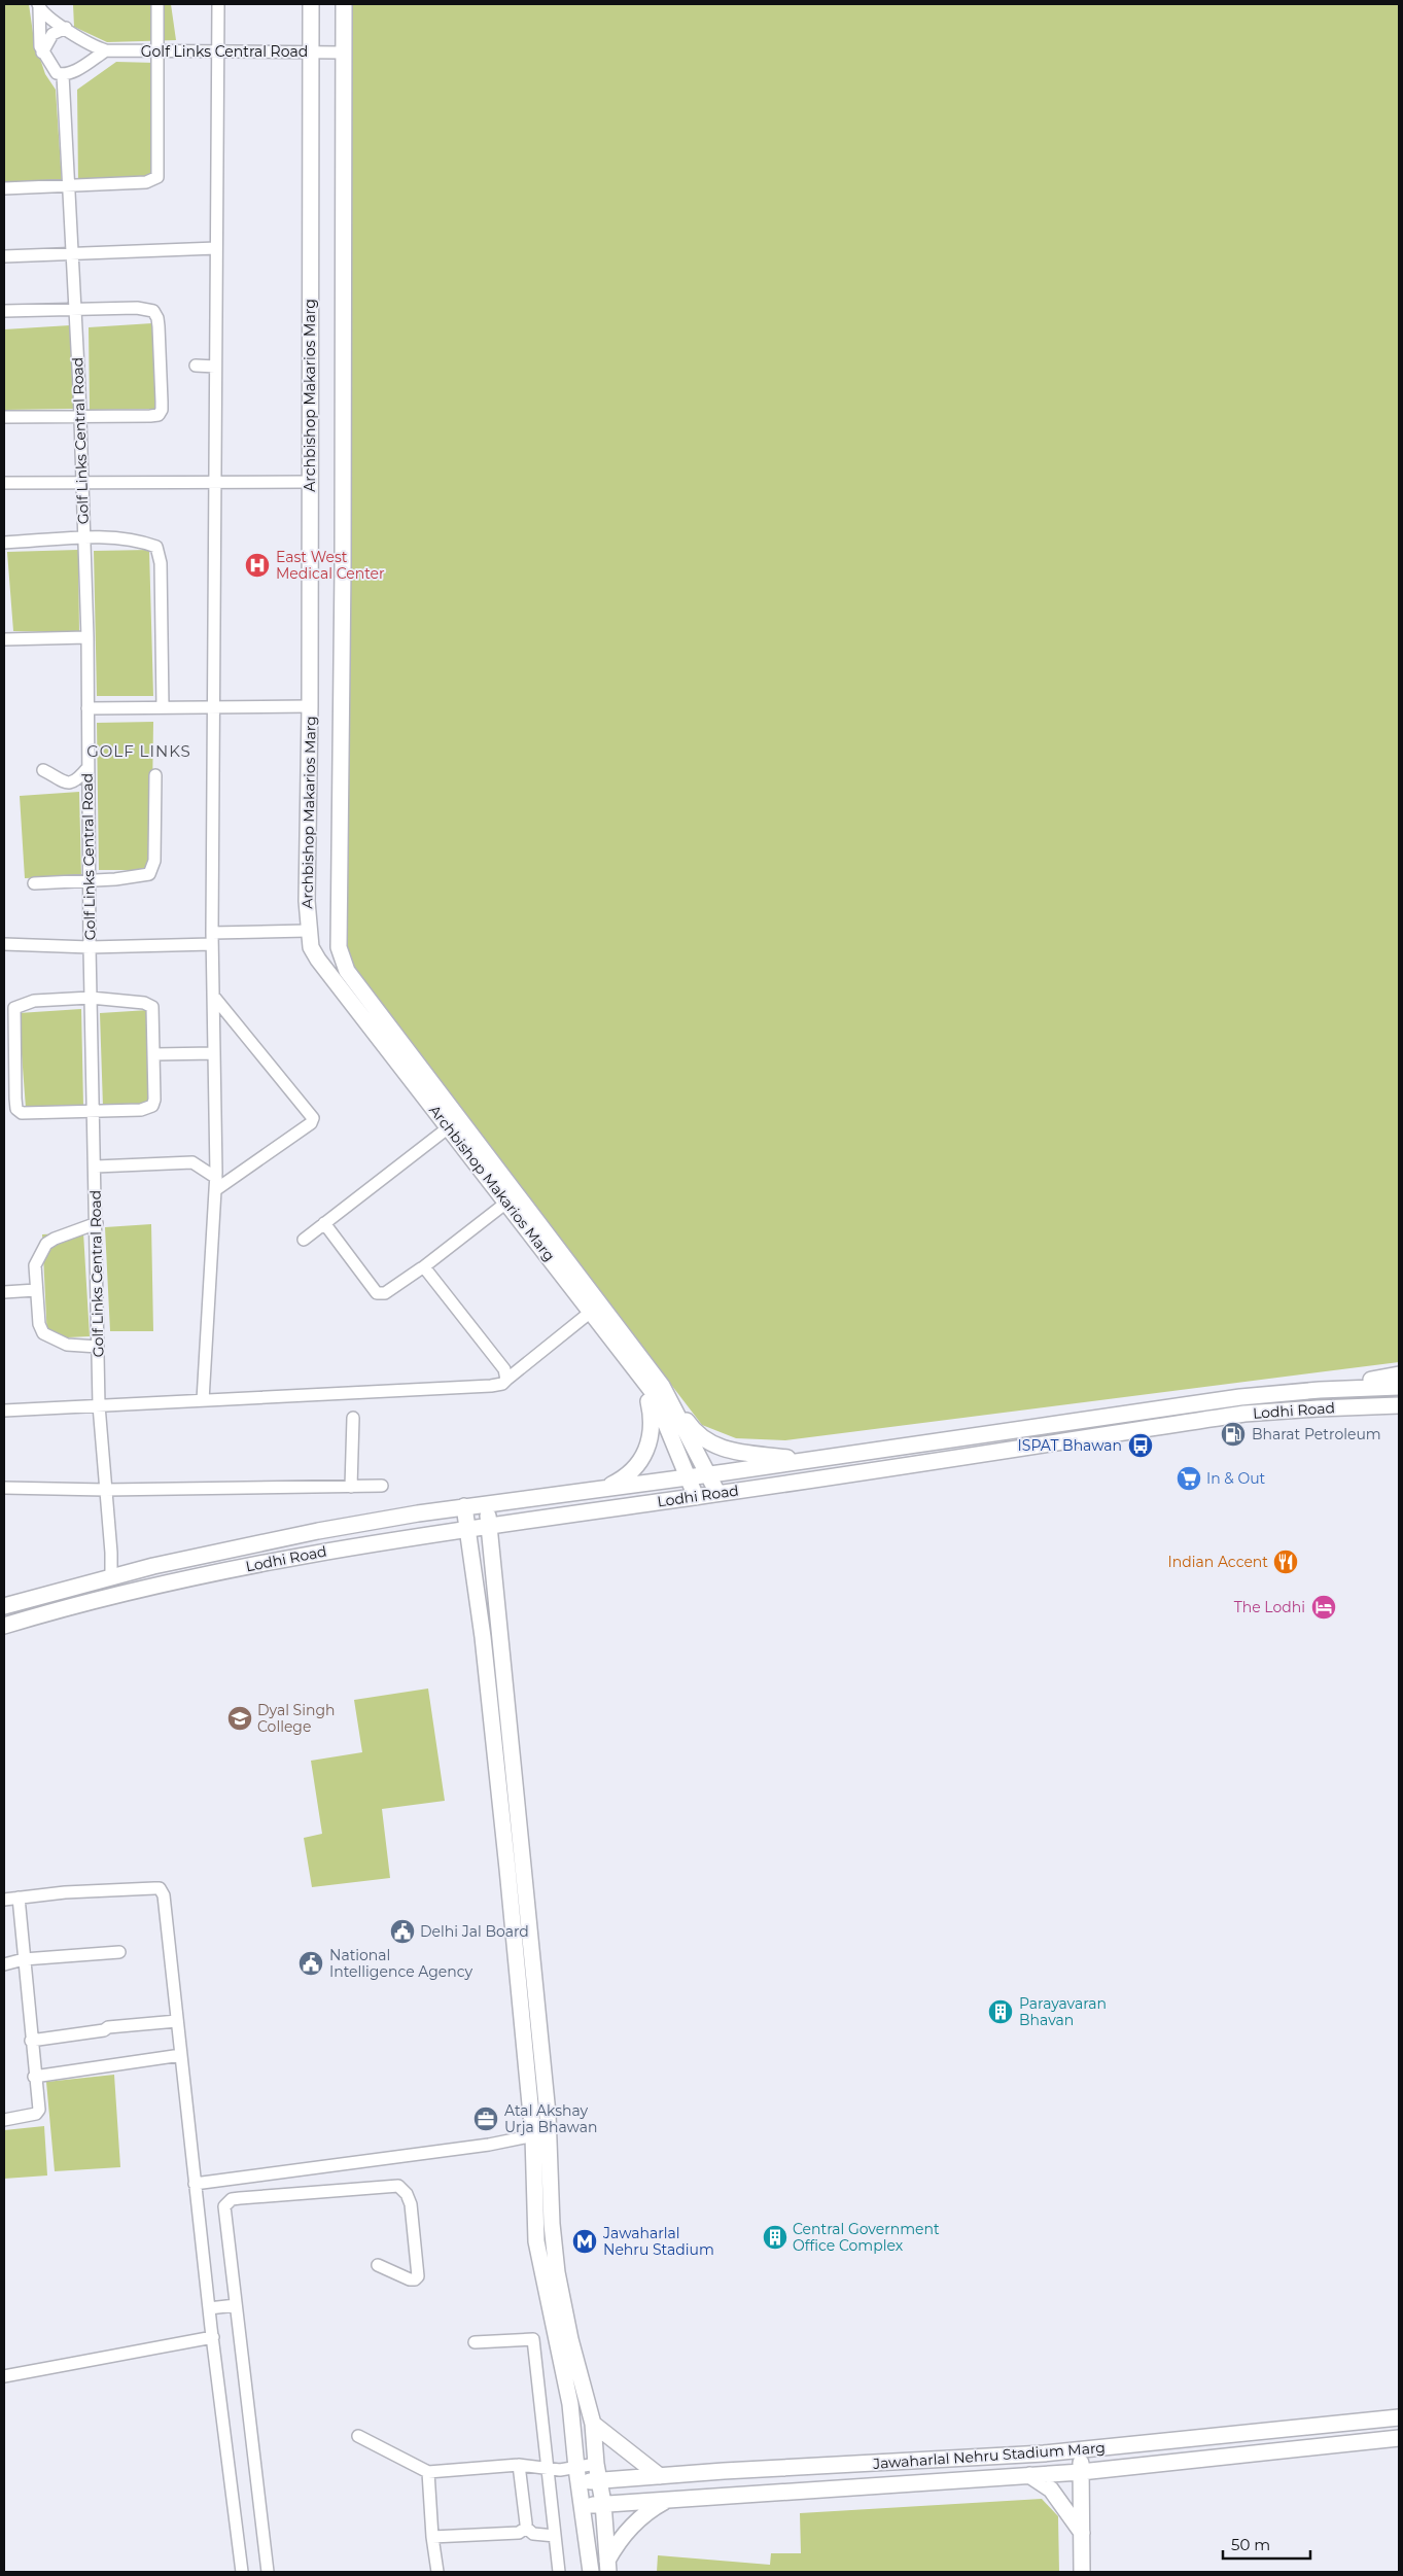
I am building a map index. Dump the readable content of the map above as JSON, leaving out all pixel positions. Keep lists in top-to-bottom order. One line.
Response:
{"streets":{"street":["Golf Links Central Road","Archbishop Makarios Marg","Lodhi Road","Jawaharlal Nehru Stadium Marg"]},"crossings":[["Golf Links Central Road","Archbishop Makarios Marg"],["Golf Links Central Road","Lodhi Road"],["Archbishop Makarios Marg","Lodhi Road"]],"districts":["GOLF LINKS"],"places":{"hospital":["East West Medical Center"],"fuel station":["Bharat Petroleum"],"bus stop":["ISPAT Bhawan"],"supermarket":["In & Out"],"restaurant":["Indian Accent"],"hotel":["The Lodhi"],"school or university":["Dyal Singh College"],"public building":["Delhi Jal Board","National Intelligence Agency"],"building":["Parayavaran Bhavan","Central Government Office Complex"],"office":["Atal Akshay Urja Bhawan"],"metro station":["Jawaharlal Nehru Stadium"]},"scale_bar":"50 m"}
